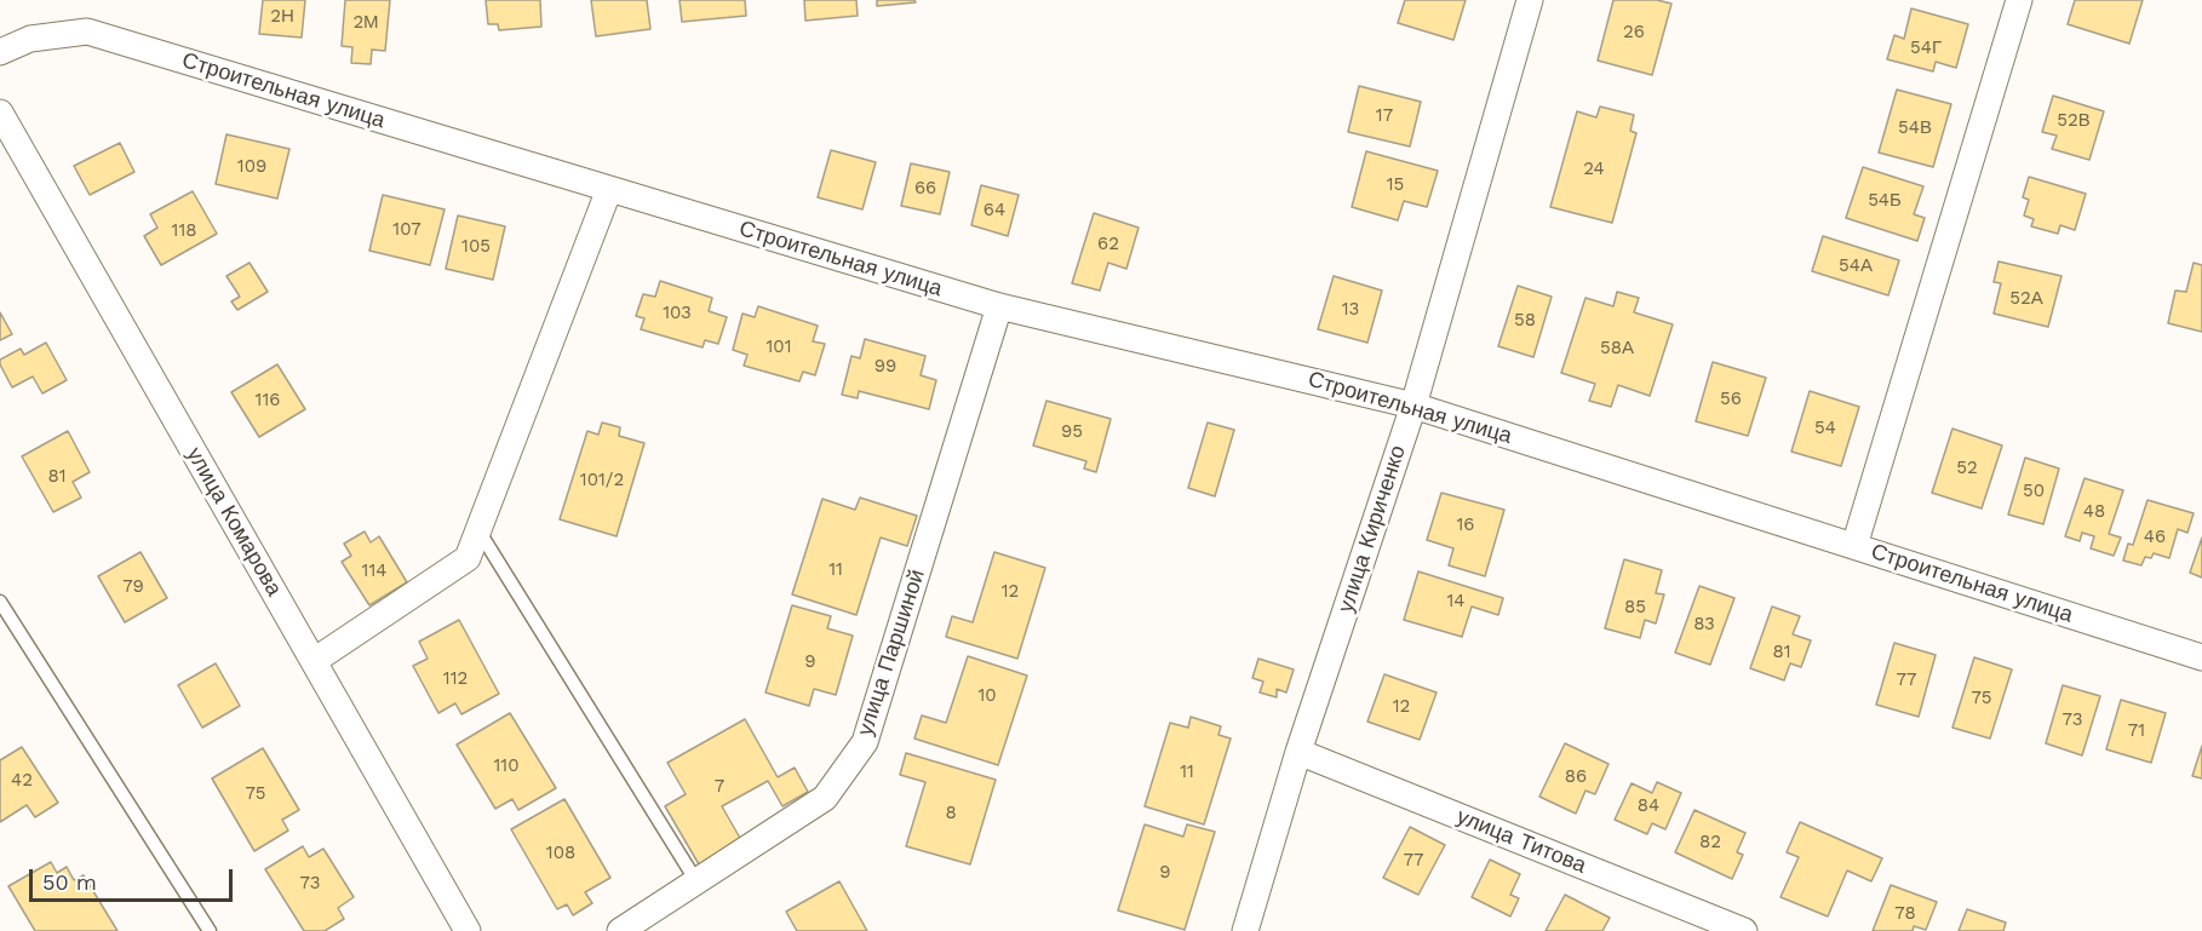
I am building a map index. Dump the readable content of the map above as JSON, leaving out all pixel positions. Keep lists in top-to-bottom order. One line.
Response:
{"streets":{"street":["Строительная улица","улица Комарова","улица Кириченко","улица Паршиной","улица Титова"]},"crossings":[["Строительная улица","улица Кириченко"],["Строительная улица","улица Паршиной"],["улица Кириченко","улица Титова"]],"house_numbers":["2Н","2М","26","54Г","17","52В","54В","109","24","15","66","54Б","64","107","118","62","105","54А","52А","13","103","58","101","58А","99","56","116","54","95","52","81","101/2","50","48","16","46","11","114","79","12","14","85","83","81","9","112","77","10","75","12","73","71","110","11","86","42","7","75","84","8","82","108","77","9","73","78"],"scale_bar":"50 m"}
